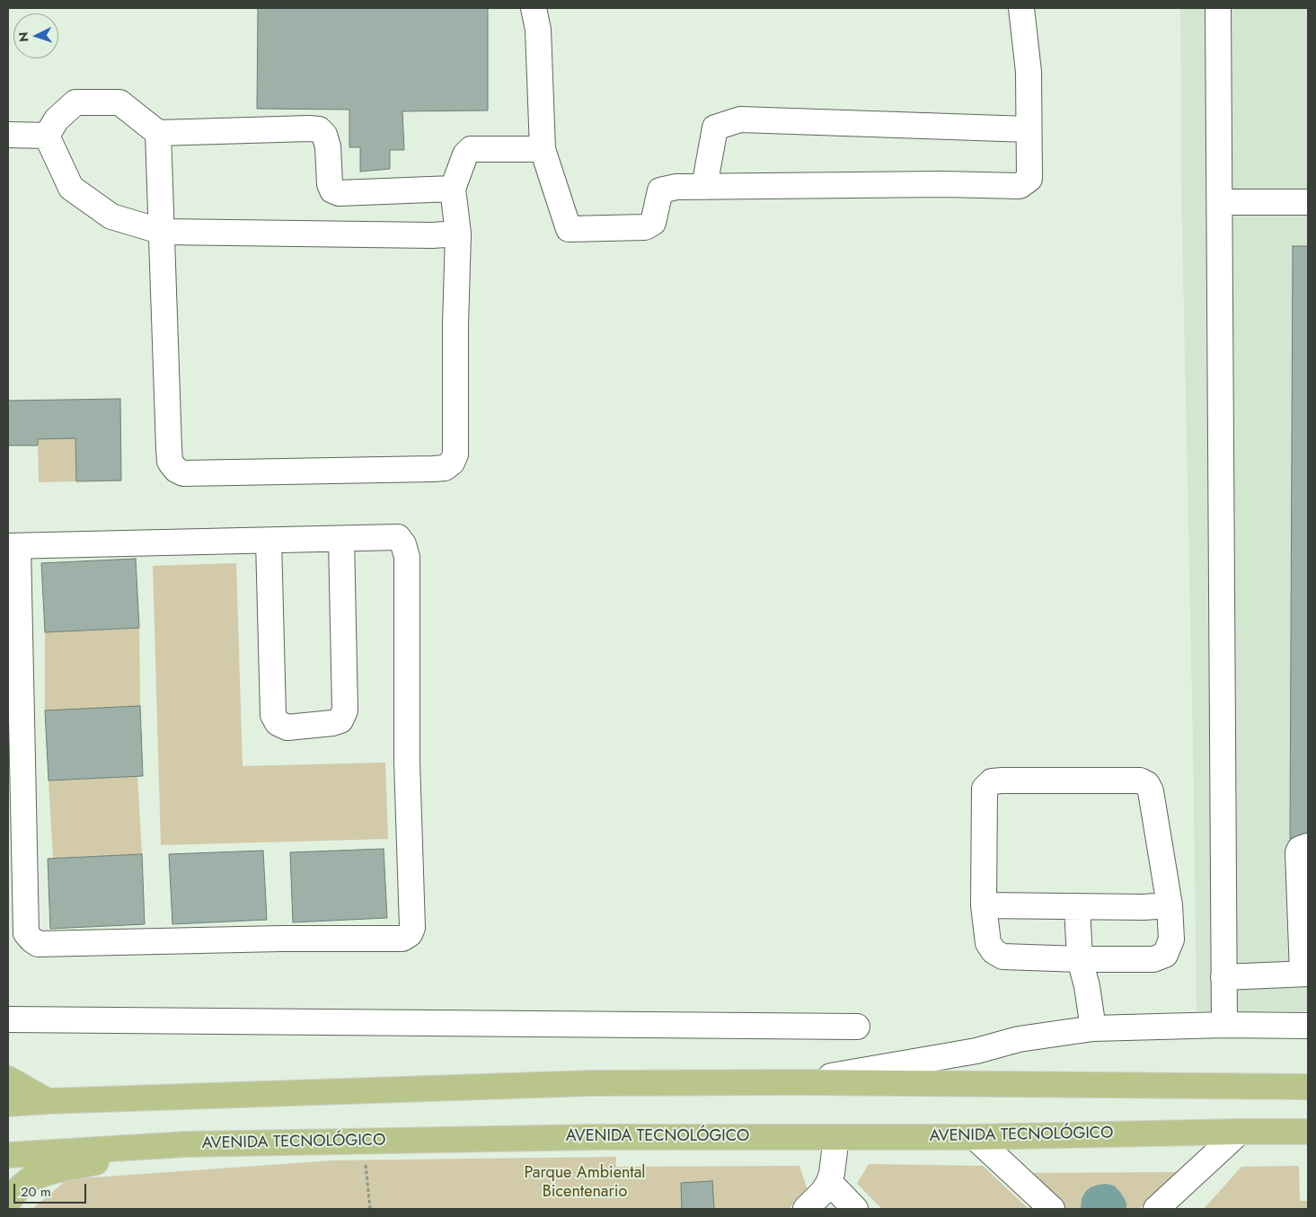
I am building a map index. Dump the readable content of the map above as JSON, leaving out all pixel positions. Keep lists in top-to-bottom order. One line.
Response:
{"streets":{"main road":["AVENIDA TECNOLÓGICO"]},"parks":["Parque Ambiental Bicentenario"],"scale_bar":"20 m","north":"left"}
